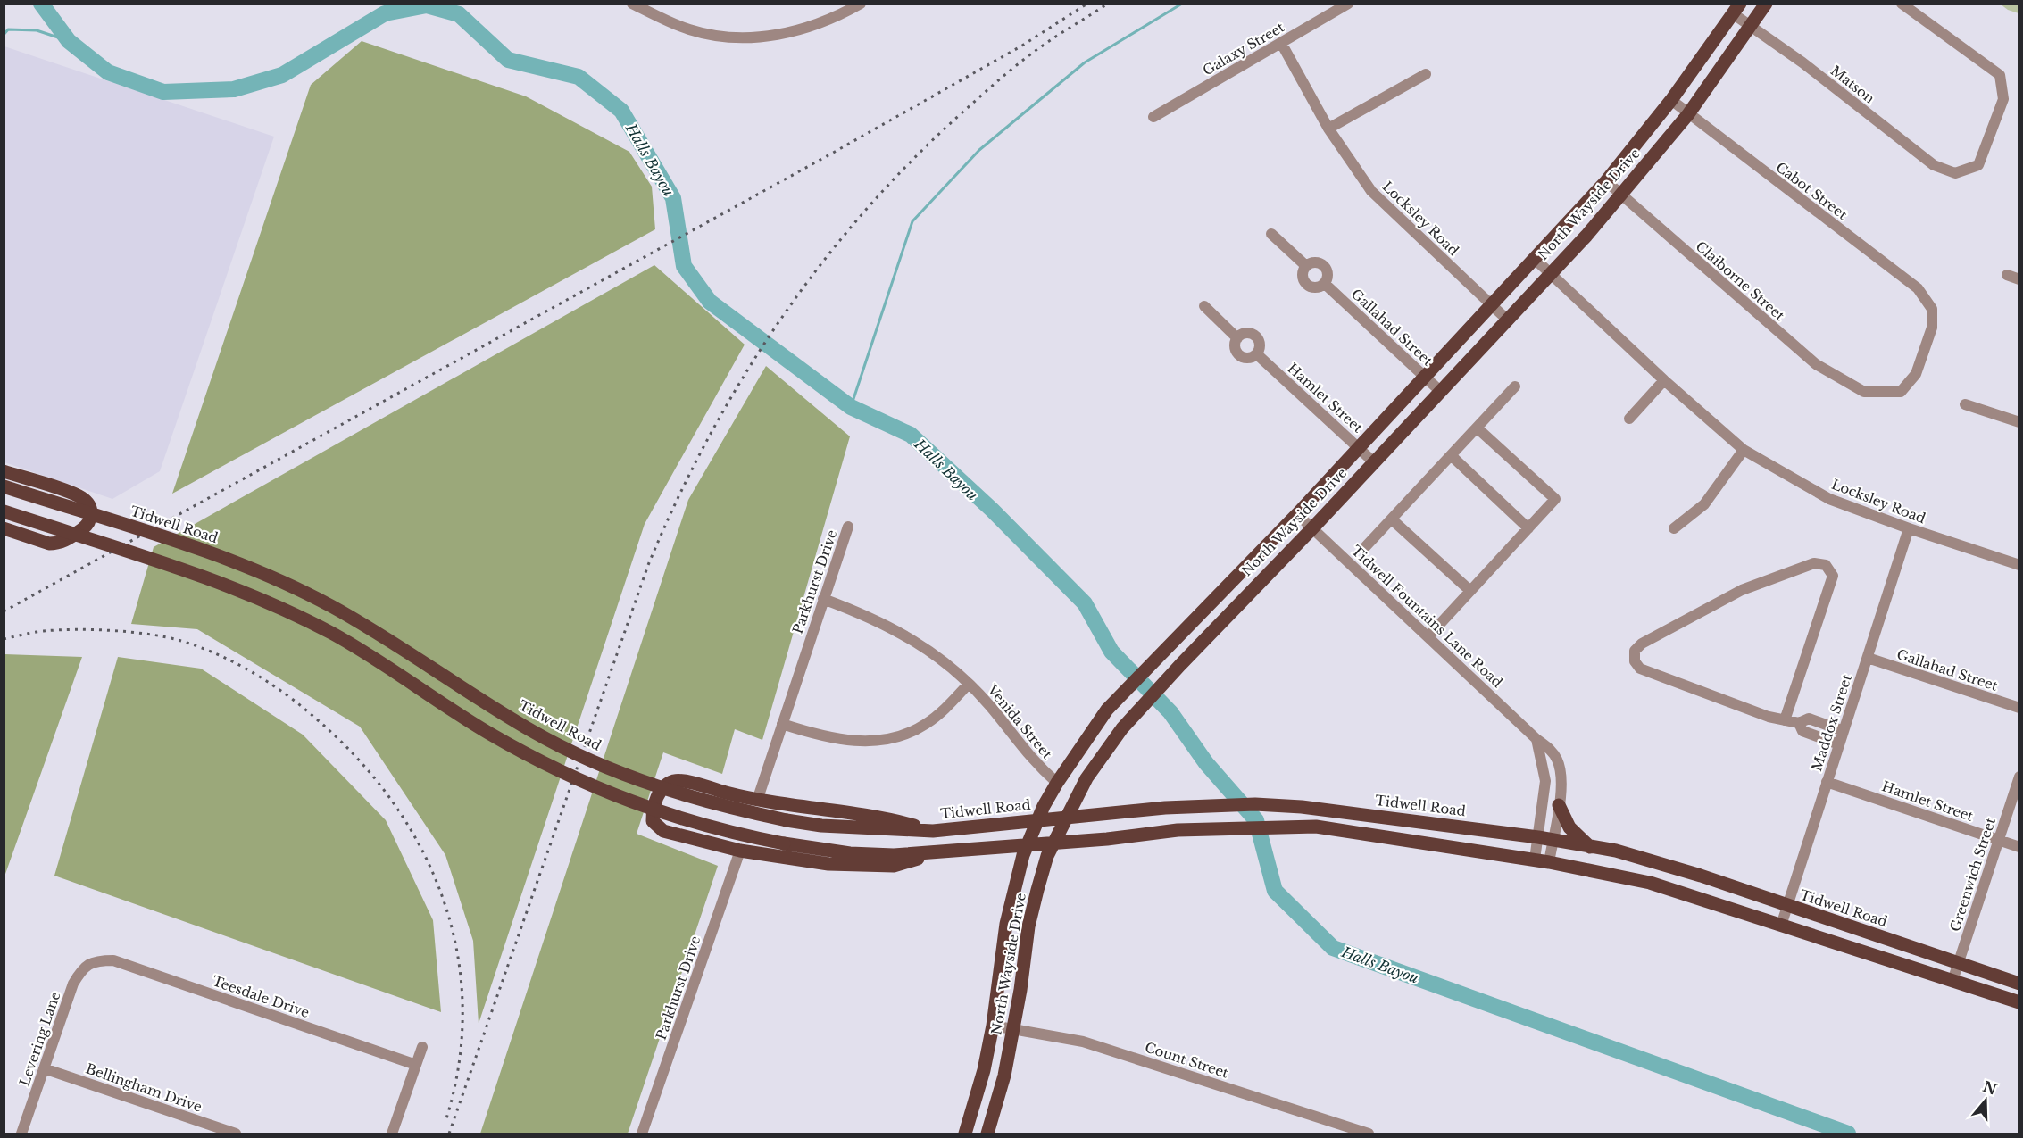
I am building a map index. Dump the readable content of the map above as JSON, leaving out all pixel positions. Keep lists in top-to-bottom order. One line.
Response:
{"streets":{"main road":["North Wayside Drive","Tidwell Road"],"street":["Galaxy Street","Matson","Cabot Street","Locksley Road","Claiborne Street","Gallahad Street","Hamlet Street","Parkhurst Drive","Tidwell Fountains Lane Road","Venida Street","Maddox Street","Greenwich Street","Teesdale Drive","Levering Lane","Count Street","Bellingham Drive"]},"crossings":[["Galaxy Street","Locksley Road"],["Matson","North Wayside Drive"],["Cabot Street","North Wayside Drive"],["Cabot Street","Claiborne Street"],["North Wayside Drive","Locksley Road"],["North Wayside Drive","Claiborne Street"],["North Wayside Drive","Gallahad Street"],["North Wayside Drive","Hamlet Street"],["North Wayside Drive","Tidwell Road"],["North Wayside Drive","Tidwell Fountains Lane Road"],["North Wayside Drive","Venida Street"],["North Wayside Drive","Count Street"],["Locksley Road","Maddox Street"],["Gallahad Street","Maddox Street"],["Hamlet Street","Maddox Street"],["Hamlet Street","Greenwich Street"],["Tidwell Road","Tidwell Fountains Lane Road"],["Tidwell Road","Maddox Street"],["Tidwell Road","Greenwich Street"],["Parkhurst Drive","Venida Street"],["Teesdale Drive","Levering Lane"],["Levering Lane","Bellingham Drive"]],"water":["Halls Bayou"],"north":"top"}
